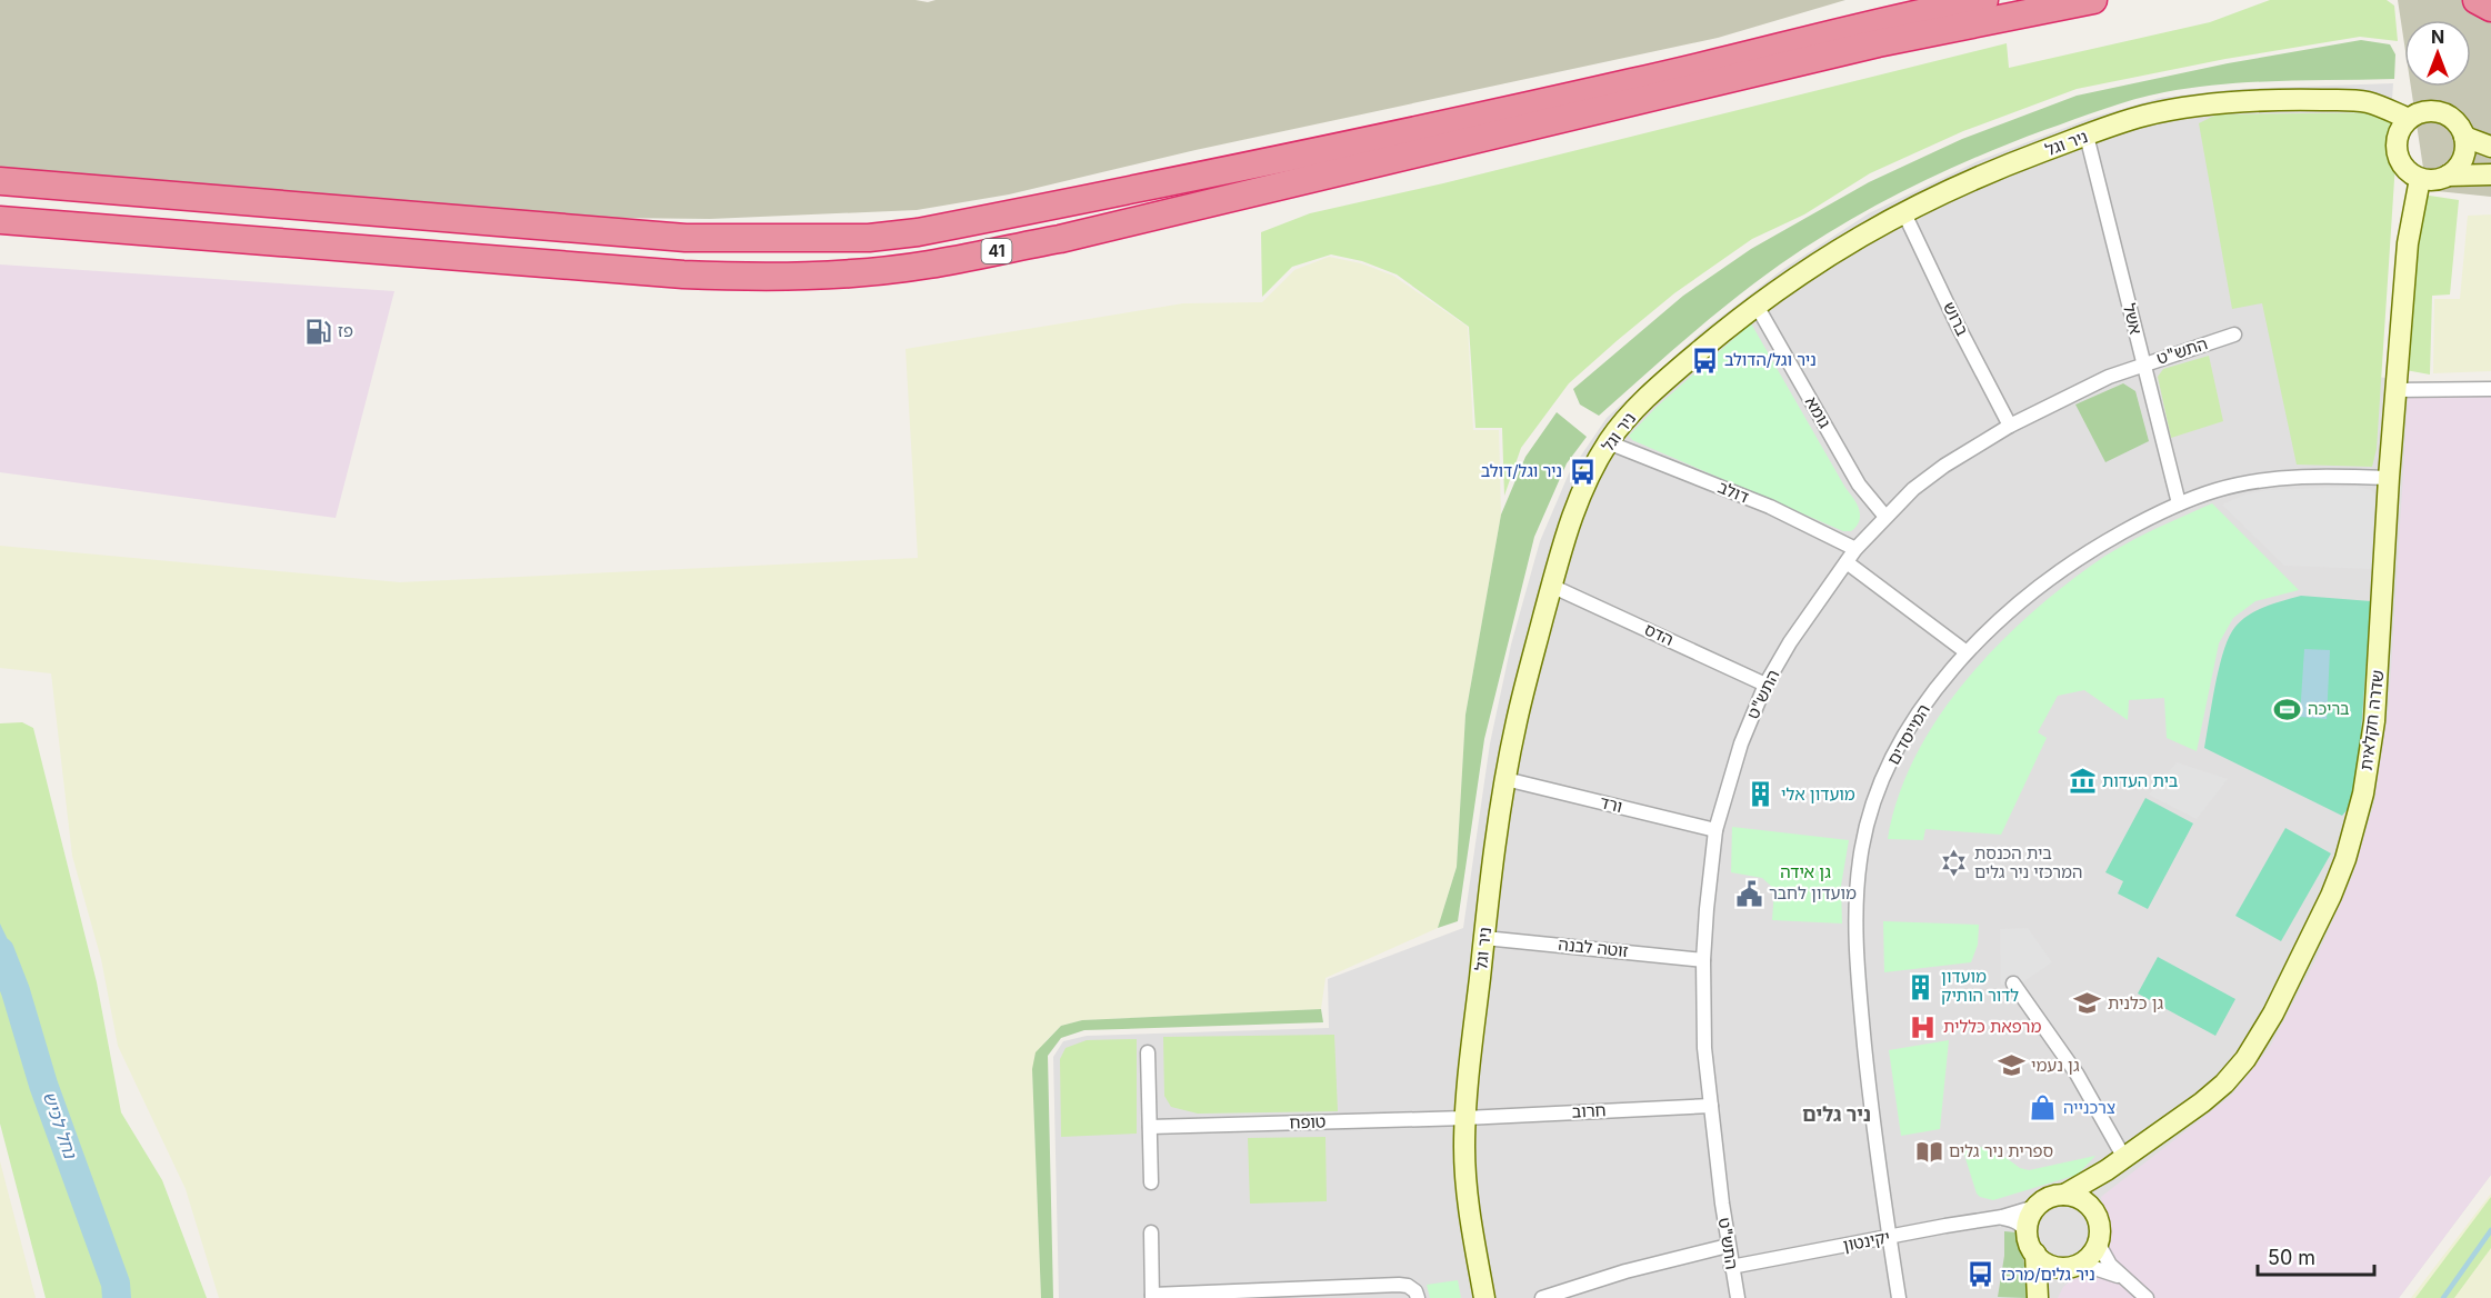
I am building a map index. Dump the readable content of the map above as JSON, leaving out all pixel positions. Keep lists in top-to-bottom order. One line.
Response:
{"streets":{"highway":["41"],"street":["ניר וגל","ברוש","אשל","התש\"ט","גומא","דולב","הדס","שדרה חקלאית","המייסדים","ורד","זוטה לבנה","חרוב","טופח","יקינטון"]},"crossings":[["ניר וגל","ברוש"],["ניר וגל","אשל"],["ניר וגל","גומא"],["ניר וגל","דולב"],["ניר וגל","הדס"],["ניר וגל","שדרה חקלאית"],["ניר וגל","ורד"],["ניר וגל","זוטה לבנה"],["ניר וגל","חרוב"],["ניר וגל","טופח"],["ברוש","התש\"ט"],["אשל","התש\"ט"],["אשל","המייסדים"],["התש\"ט","גומא"],["התש\"ט","דולב"],["התש\"ט","הדס"],["התש\"ט","ורד"],["התש\"ט","זוטה לבנה"],["התש\"ט","חרוב"],["התש\"ט","יקינטון"],["שדרה חקלאית","המייסדים"],["שדרה חקלאית","יקינטון"],["המייסדים","יקינטון"],["חרוב","טופח"]],"districts":["ניר גלים"],"water":["נחל לכיש"],"parks":["גן אידה"],"places":{"fuel station":["פז"],"bus stop":["ניר וגל/הדולב","ניר וגל/דולב","ניר גלים/מרכז"],"sports":["בריכה"],"museum":["בית העדות"],"building":["מועדון אלי","מועדון לדור הותיק"],"synagogue":["בית הכנסת המרכזי ניר גלים"],"public building":["מועדון לחבר"],"school or university":["גן כלנית","גן נעמי"],"hospital":["מרפאת כללית"],"shop":["צרכנייה"],"library":["ספרית ניר גלים"]},"scale_bar":"50 m","north":"top"}
